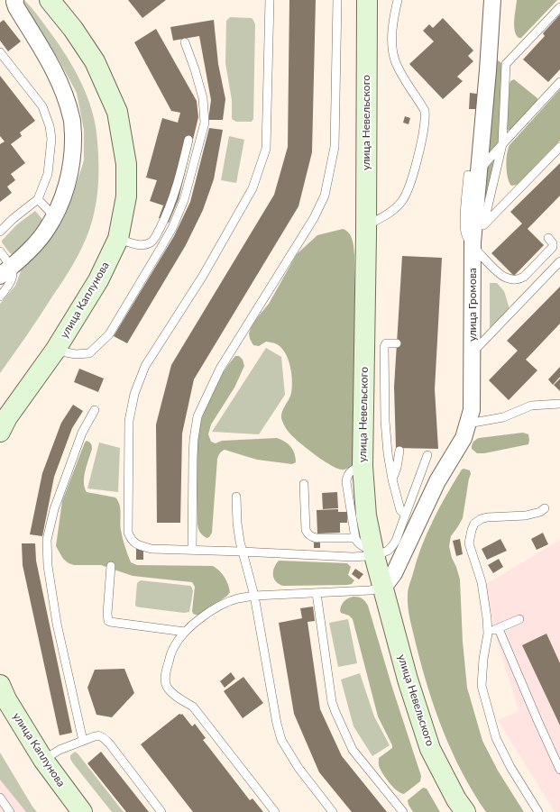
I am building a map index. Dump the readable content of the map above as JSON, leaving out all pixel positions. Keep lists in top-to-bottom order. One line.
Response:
{"streets":{"main road":["улица Невельского","улица Каплунова"],"street":["улица Громова"]},"crossings":[["улица Невельского","улица Громова"]]}
